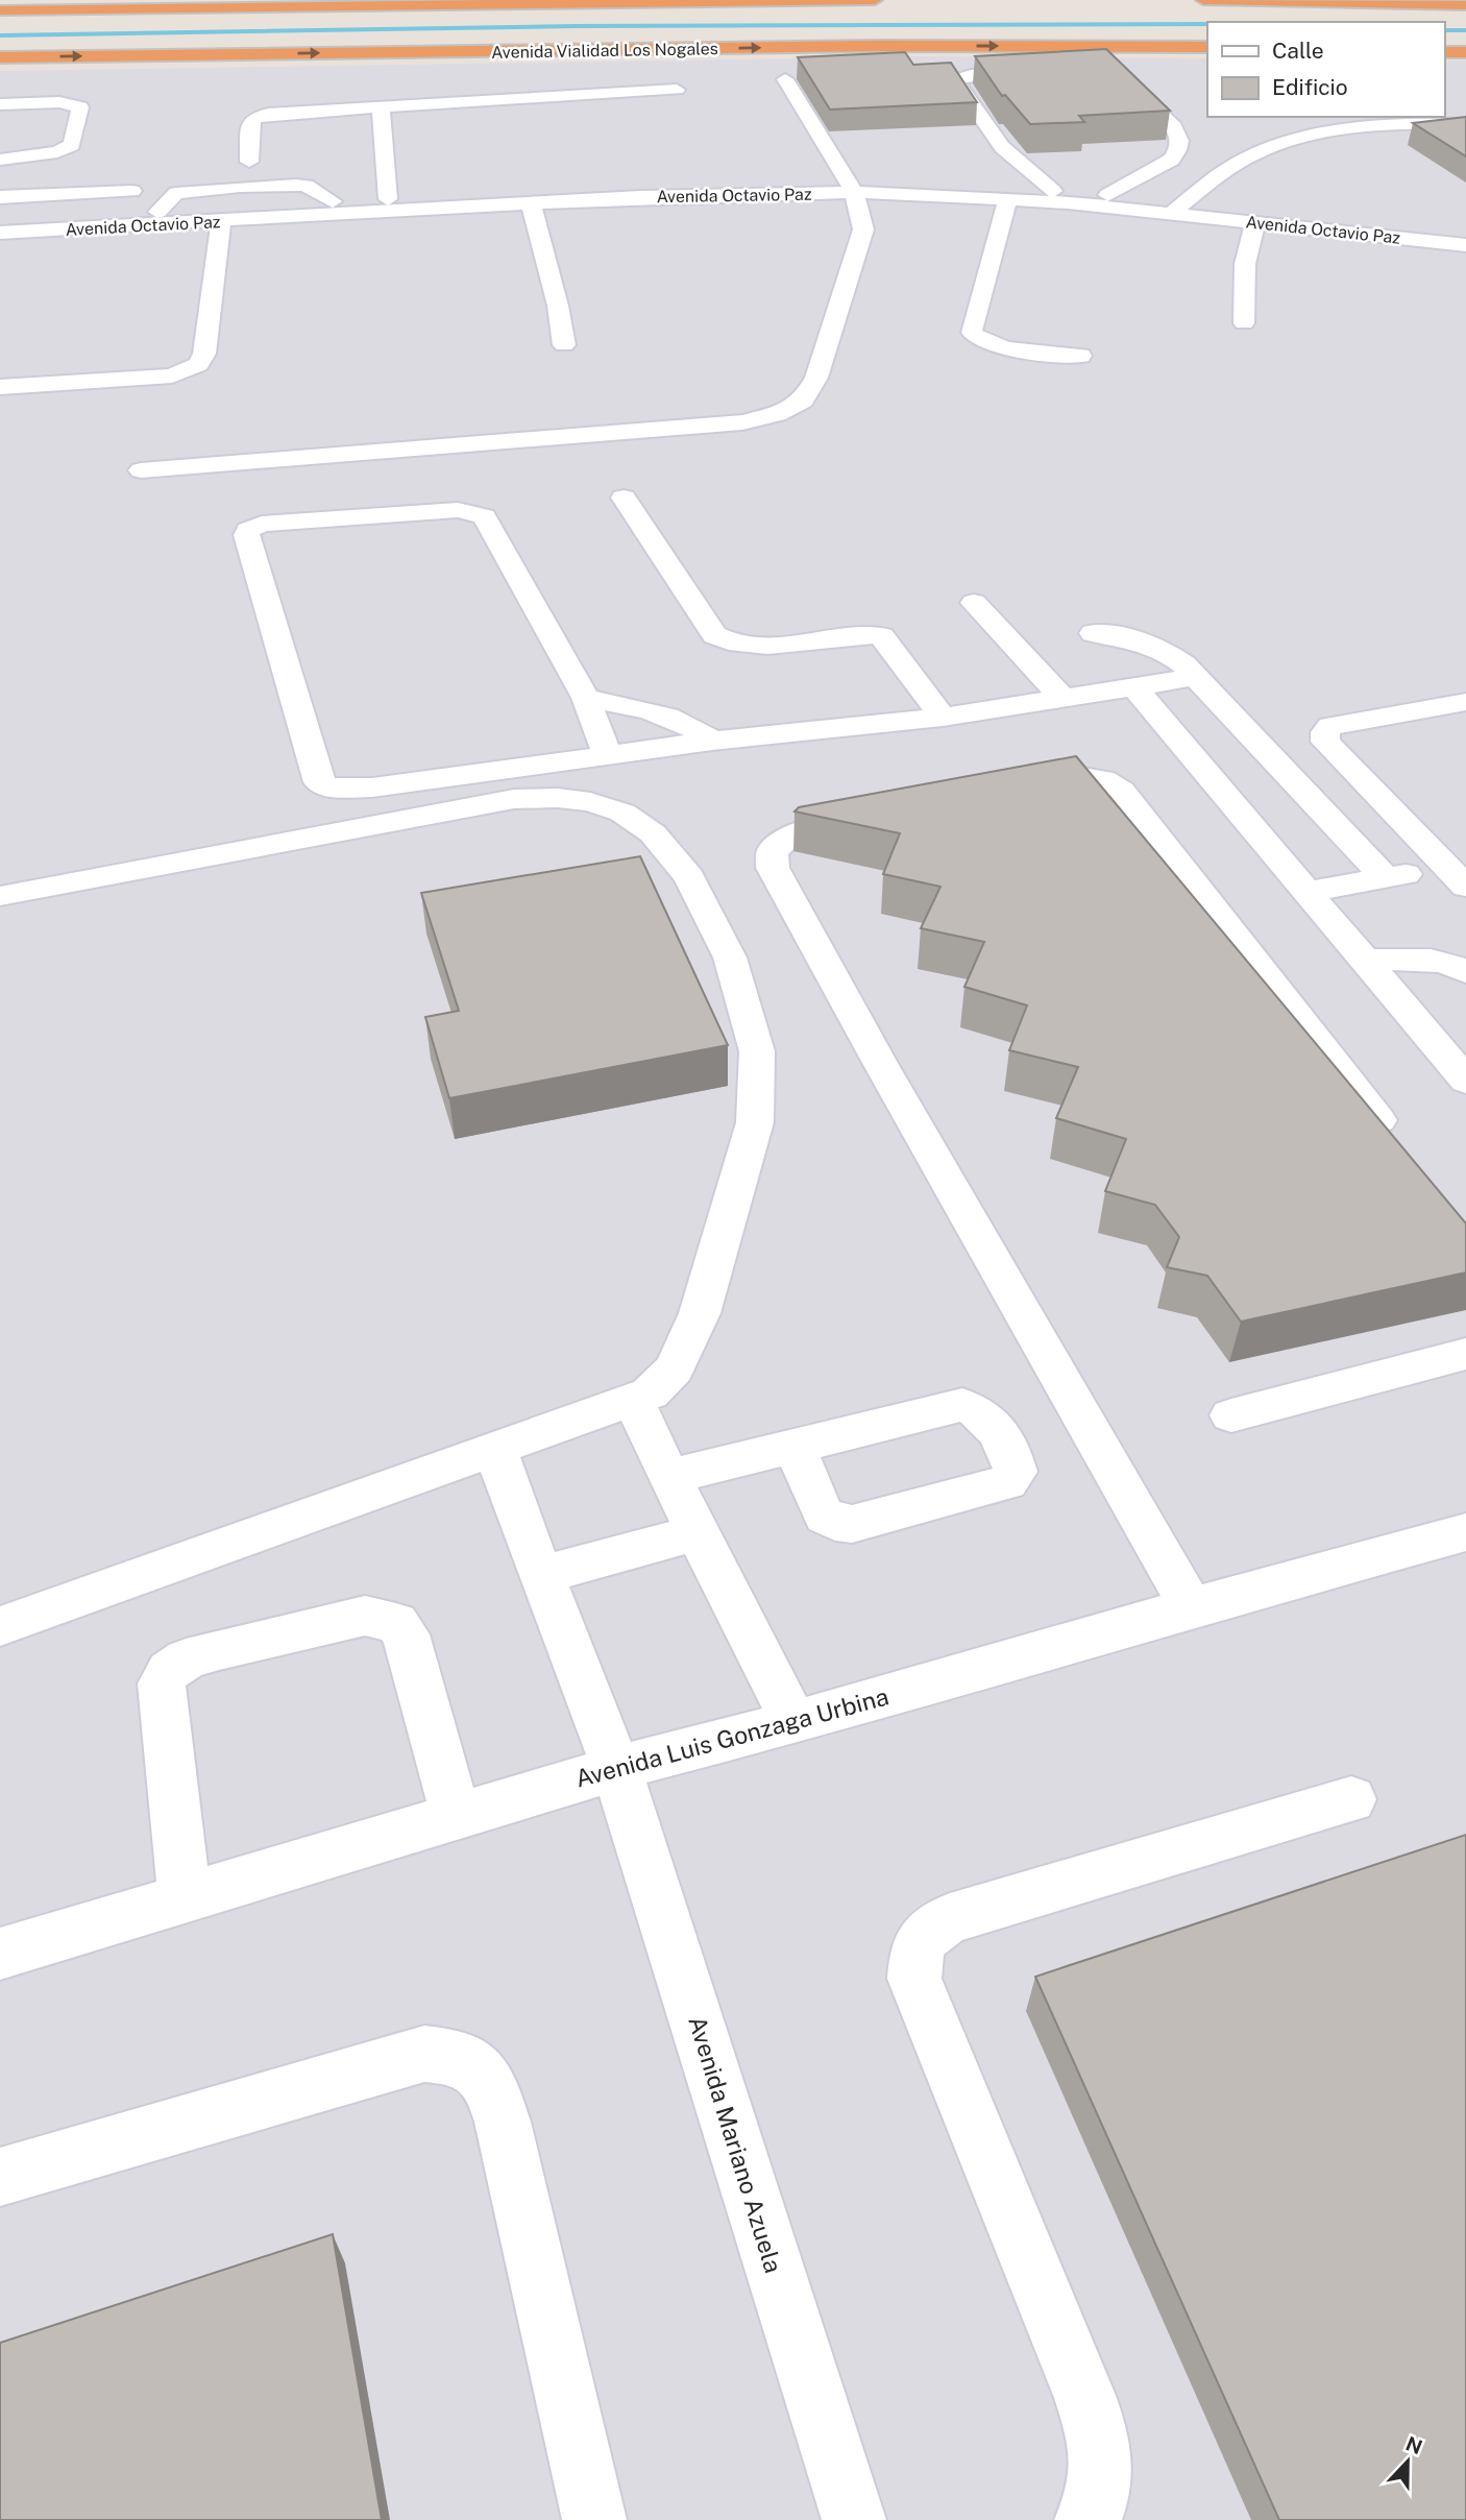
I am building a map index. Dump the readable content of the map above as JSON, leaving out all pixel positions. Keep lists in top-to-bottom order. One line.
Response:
{"streets":{"highway":["Avenida Vialidad Los Nogales"],"street":["Avenida Octavio Paz","Avenida Luis Gonzaga Urbina","Avenida Mariano Azuela"]},"crossings":[["Avenida Luis Gonzaga Urbina","Avenida Mariano Azuela"]],"legend":["Calle","Edificio"],"north":"top"}
